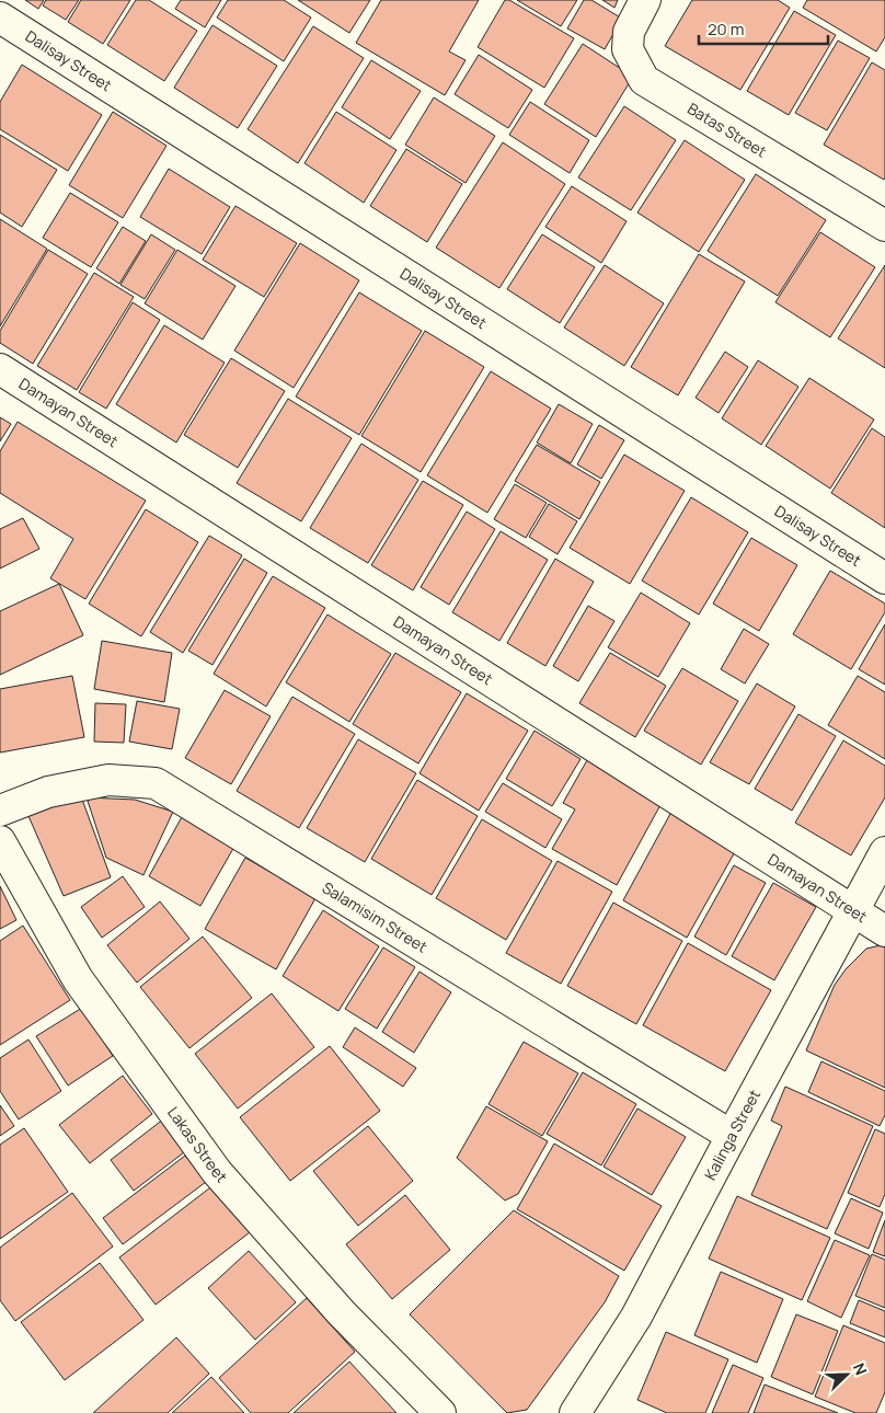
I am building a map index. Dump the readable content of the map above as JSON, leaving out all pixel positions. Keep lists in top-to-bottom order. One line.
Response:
{"streets":{"street":["Dalisay Street","Batas Street","Damayan Street","Salamisim Street","Kalinga Street","Lakas Street"]},"crossings":[["Damayan Street","Kalinga Street"],["Salamisim Street","Kalinga Street"]],"scale_bar":"20 m","north":"top right"}
